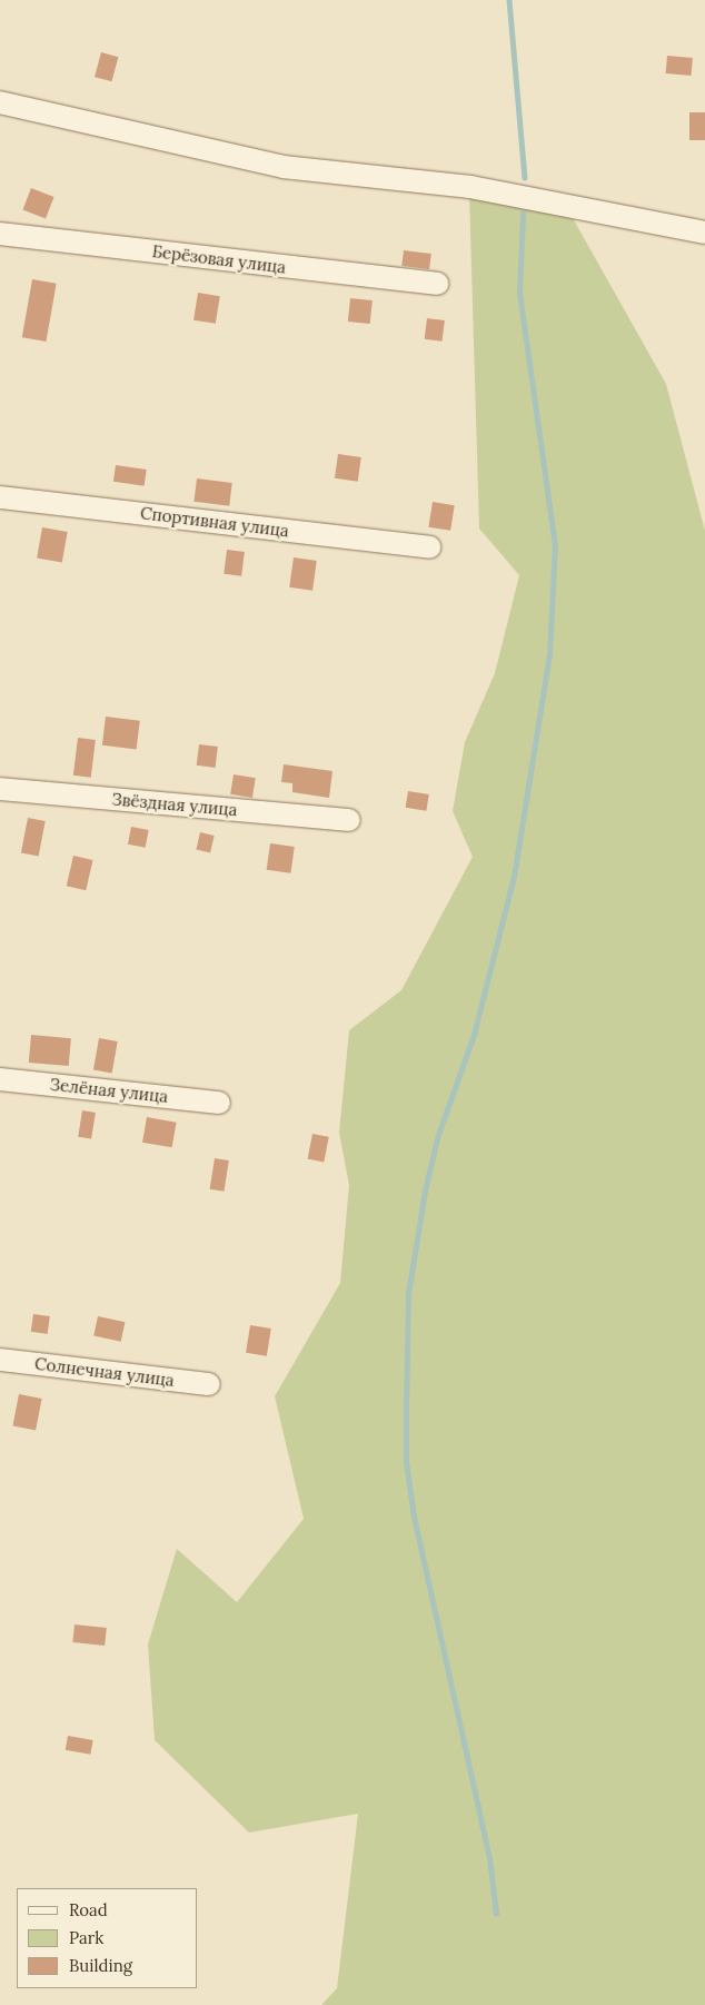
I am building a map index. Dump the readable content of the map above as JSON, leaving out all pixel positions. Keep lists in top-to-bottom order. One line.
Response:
{"streets":{"street":["Берёзовая улица","Спортивная улица","Звёздная улица","Зелёная улица","Солнечная улица"]},"legend":["Road","Park","Building"]}
